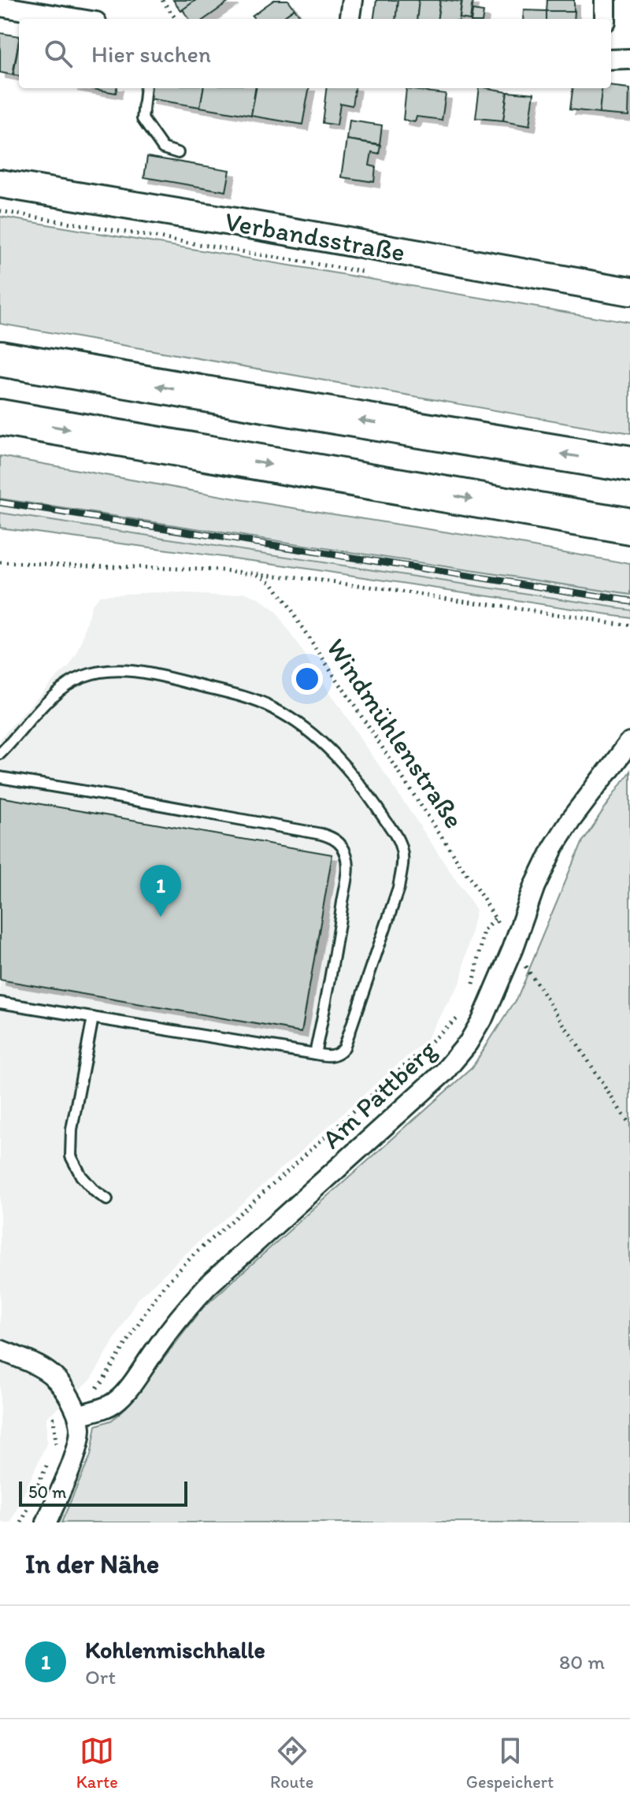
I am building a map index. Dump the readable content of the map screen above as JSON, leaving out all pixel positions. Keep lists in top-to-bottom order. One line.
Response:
{"streets":{"main road":["Verbandsstraße"],"street":["Am Pattberg"],"path":["Windmühlenstraße"]},"scale_bar":"50 m","page":{"search":"Hier suchen","pins":"1","scale":"50 m","heading":"In der Nähe","list":[{"mark":"1","name":"Kohlenmischhalle","note":"Ort","value":"80 m"}],"nav":["Karte","Route","Gespeichert"]}}
